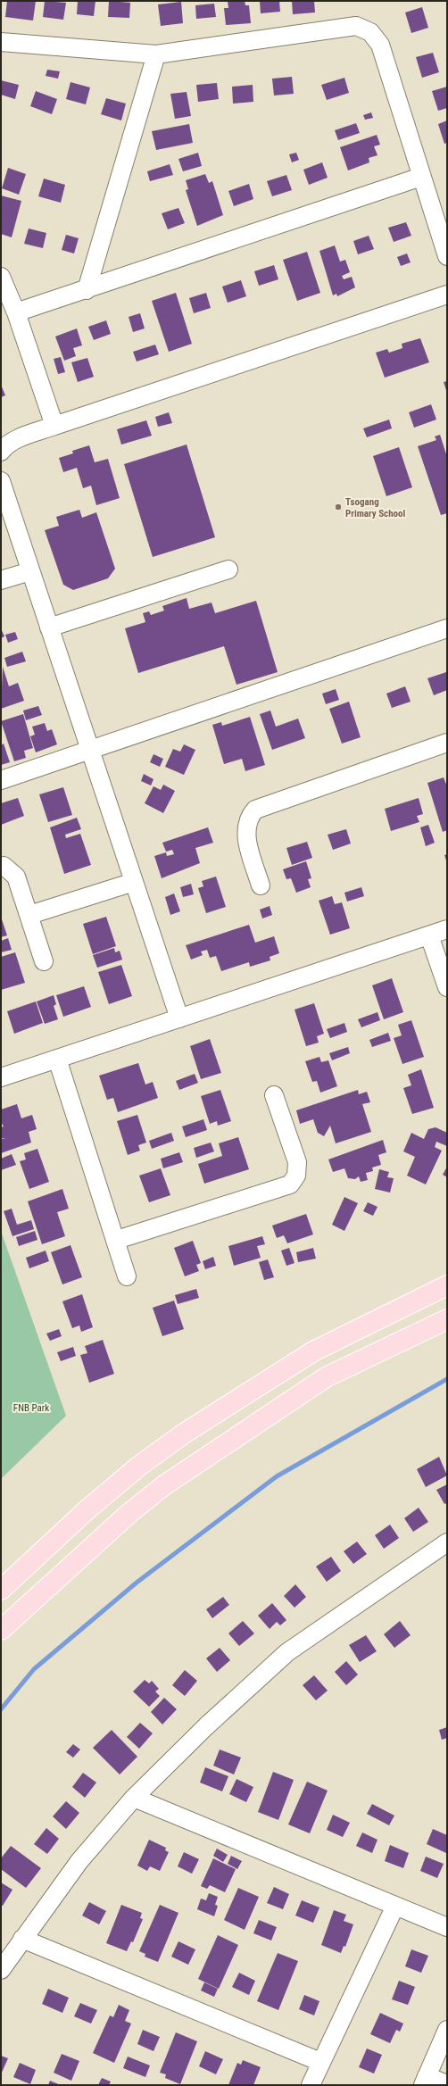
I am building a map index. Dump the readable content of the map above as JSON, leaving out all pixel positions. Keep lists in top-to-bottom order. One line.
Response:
{"parks":["FNB Park"],"places":["Tsogang Primary School"]}
